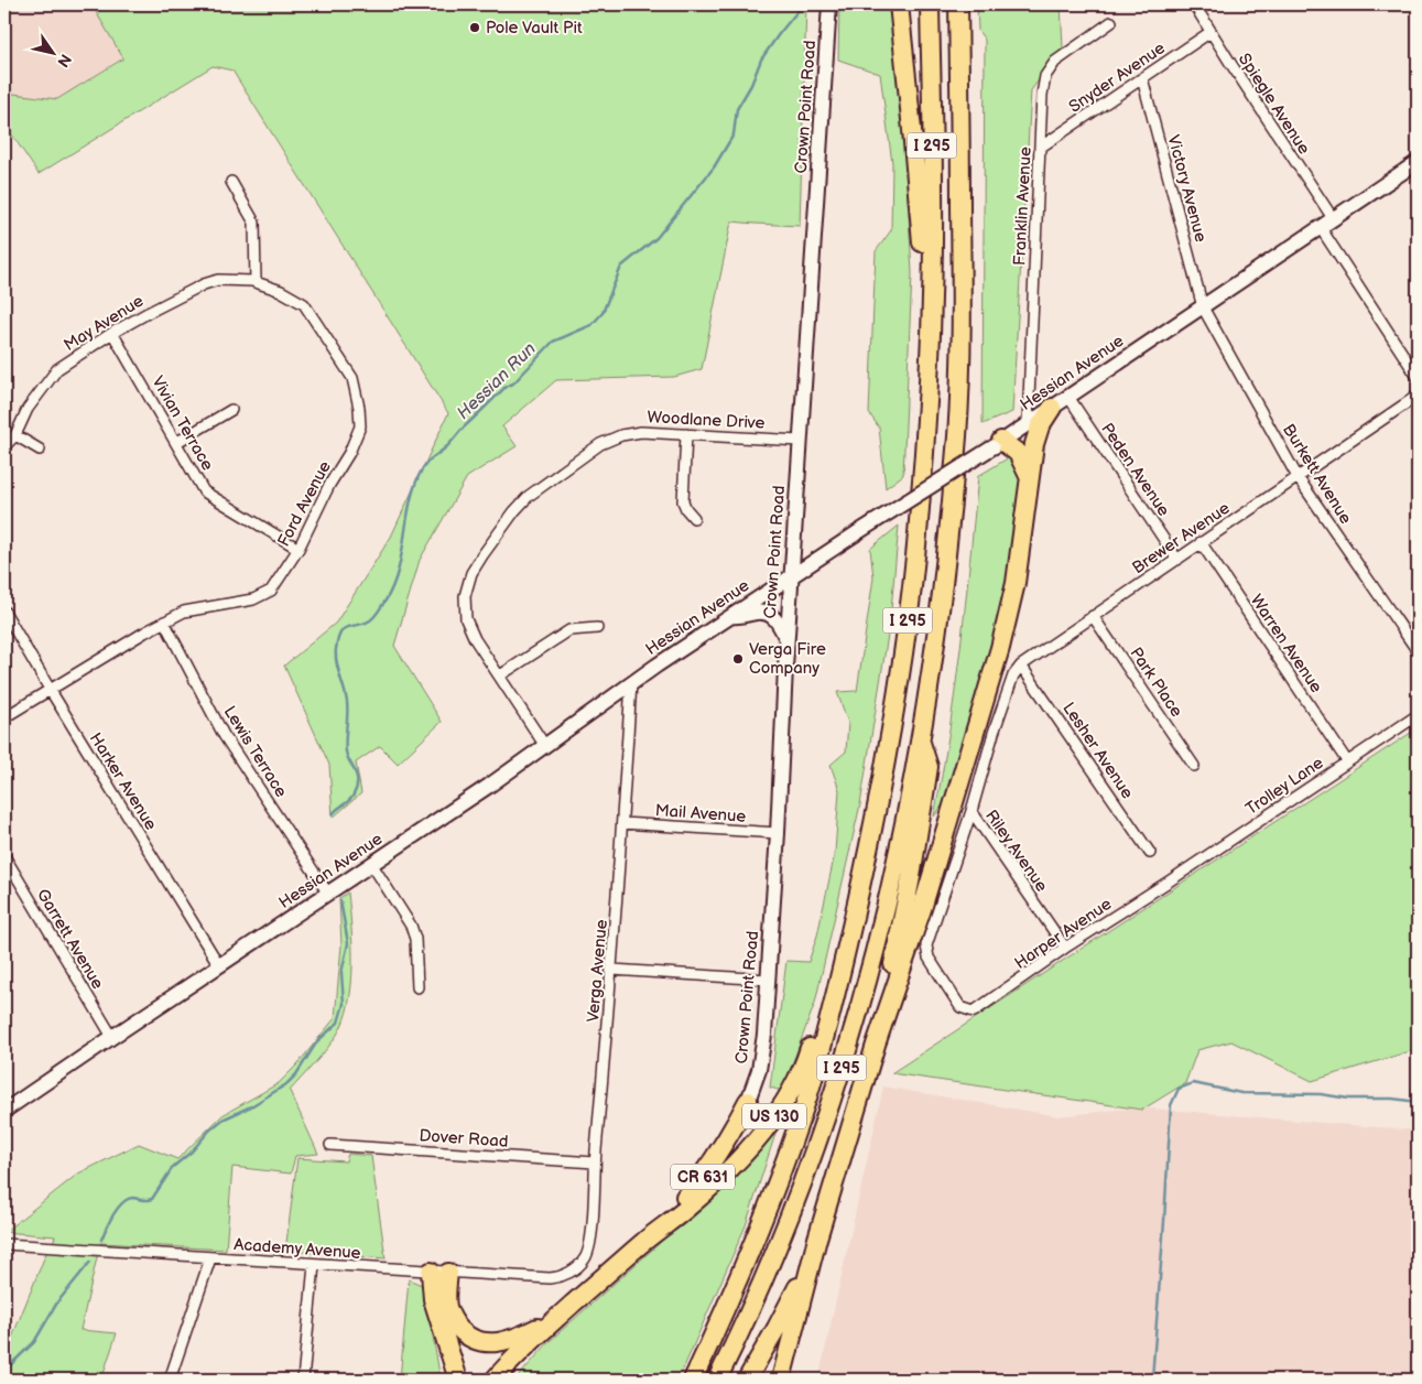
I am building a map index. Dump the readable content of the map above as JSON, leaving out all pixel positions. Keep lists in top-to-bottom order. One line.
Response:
{"streets":{"highway":["I 295","US 130","CR 631"],"main road":["Crown Point Road","Hessian Avenue"],"street":["Snyder Avenue","Spiegle Avenue","Victory Avenue","Franklin Avenue","May Avenue","Woodlane Drive","Vivian Terrace","Peden Avenue","Burkett Avenue","Ford Avenue","Brewer Avenue","Warren Avenue","Park Place","Lesher Avenue","Lewis Terrace","Harker Avenue","Trolley Lane","Mail Avenue","Riley Avenue","Harper Avenue","Garrett Avenue","Verga Avenue","Dover Road","Academy Avenue"]},"crossings":[["Snyder Avenue","Spiegle Avenue"],["Snyder Avenue","Victory Avenue"],["Snyder Avenue","Franklin Avenue"],["Spiegle Avenue","Hessian Avenue"],["Crown Point Road","Hessian Avenue"],["Crown Point Road","Woodlane Drive"],["Crown Point Road","Mail Avenue"],["Crown Point Road","CR 631"],["I 295","US 130"],["Victory Avenue","Hessian Avenue"],["Victory Avenue","Burkett Avenue"],["Franklin Avenue","Hessian Avenue"],["May Avenue","Vivian Terrace"],["May Avenue","Ford Avenue"],["Hessian Avenue","Woodlane Drive"],["Hessian Avenue","Peden Avenue"],["Hessian Avenue","Burkett Avenue"],["Hessian Avenue","Lewis Terrace"],["Hessian Avenue","Harker Avenue"],["Hessian Avenue","Garrett Avenue"],["Hessian Avenue","Verga Avenue"],["Vivian Terrace","Ford Avenue"],["Peden Avenue","Brewer Avenue"],["Burkett Avenue","Brewer Avenue"],["Ford Avenue","Lewis Terrace"],["Ford Avenue","Harker Avenue"],["Brewer Avenue","Warren Avenue"],["Brewer Avenue","Park Place"],["Brewer Avenue","Lesher Avenue"],["Brewer Avenue","Riley Avenue"],["Warren Avenue","Trolley Lane"],["Trolley Lane","Harper Avenue"],["Mail Avenue","Verga Avenue"],["Riley Avenue","Harper Avenue"],["Verga Avenue","Dover Road"],["Verga Avenue","Academy Avenue"],["US 130","CR 631"]],"water":["Hessian Run"],"places":["Pole Vault Pit","Verga Fire Company"],"north":"bottom right"}
